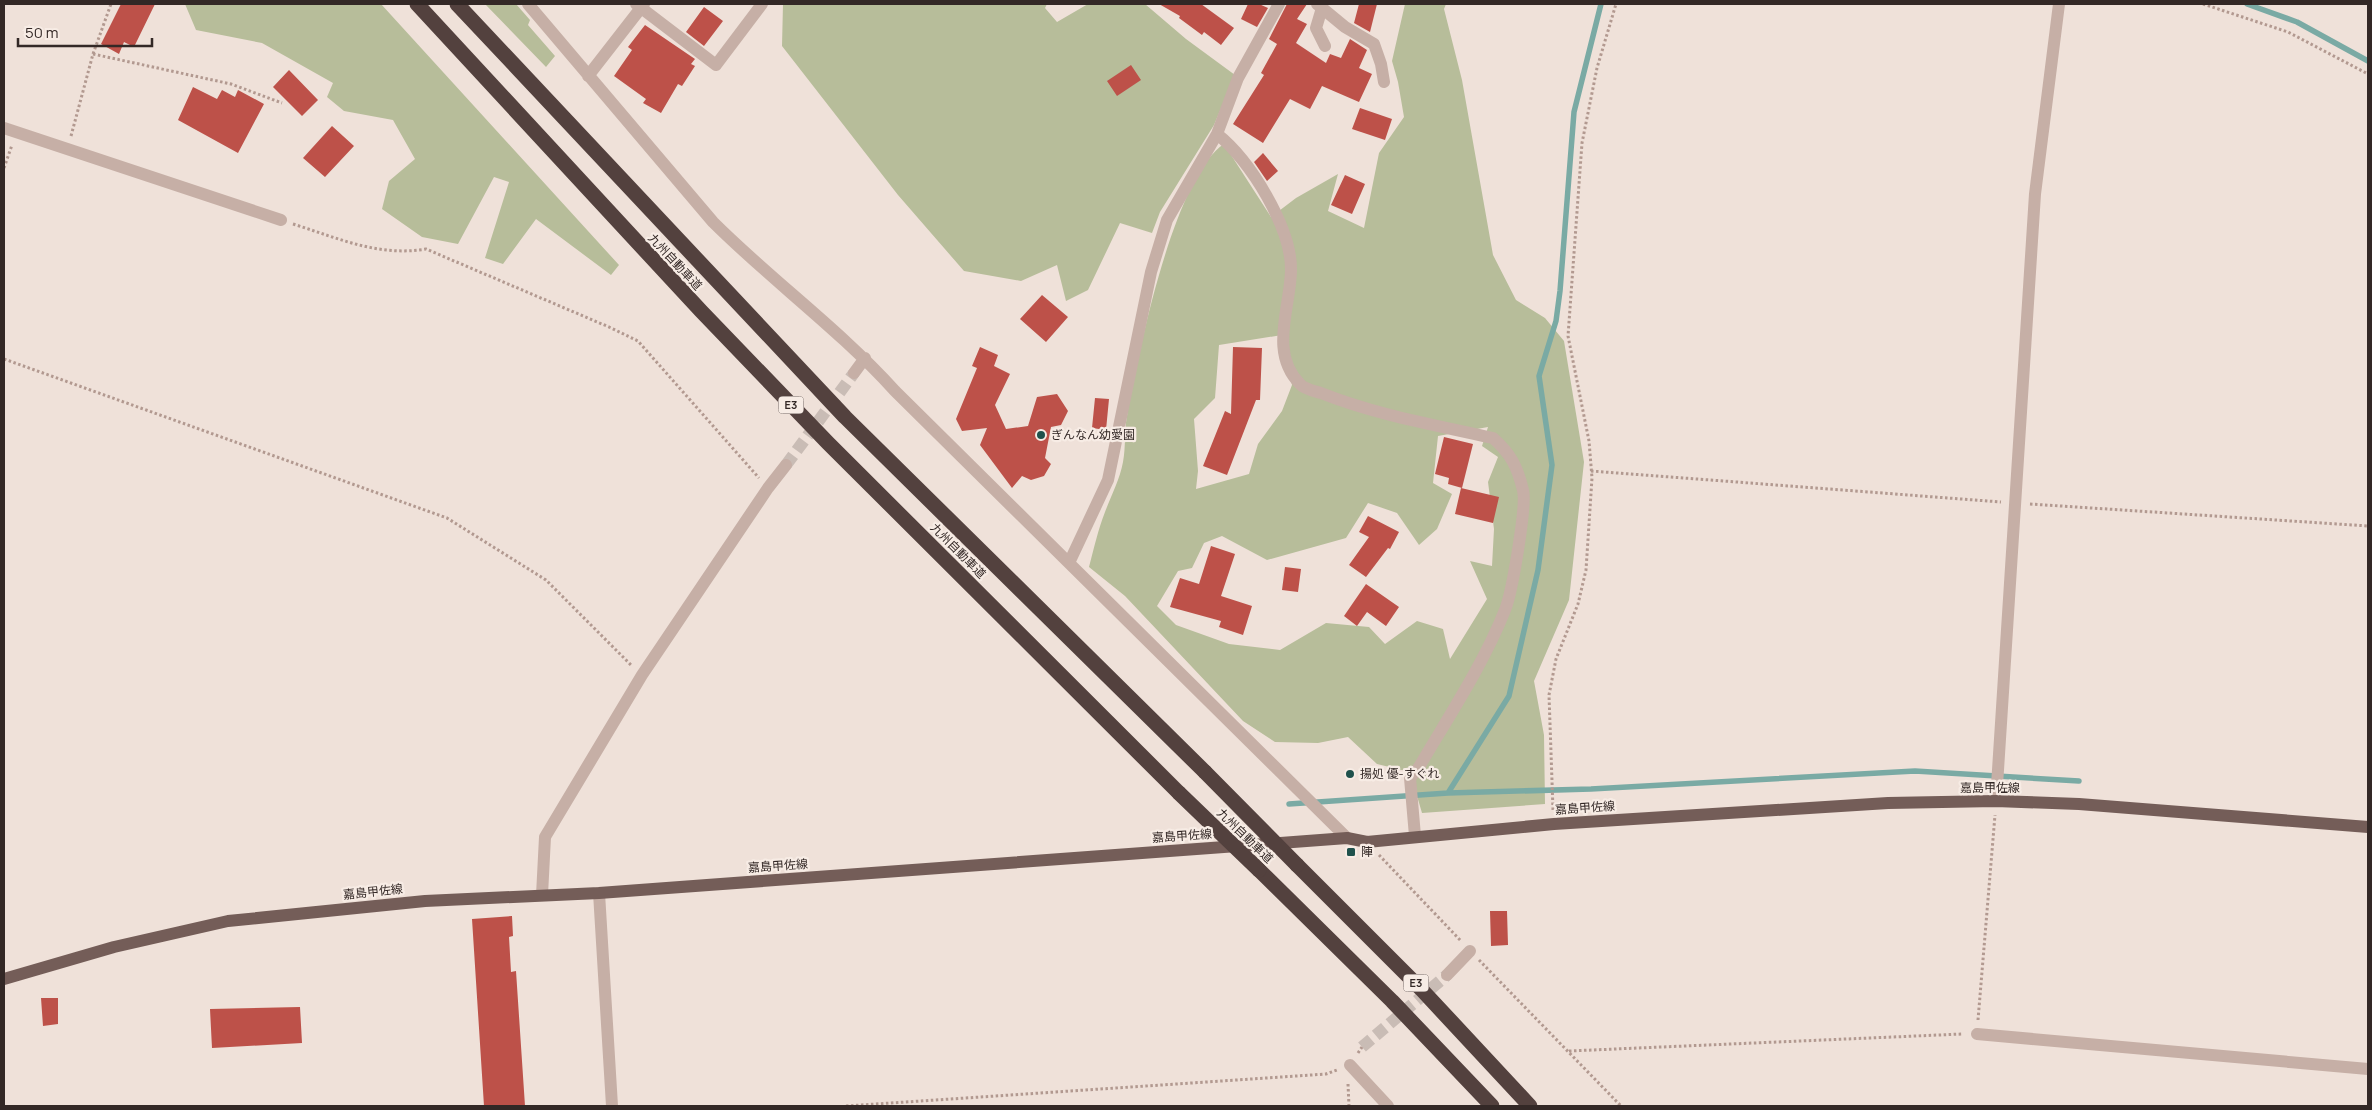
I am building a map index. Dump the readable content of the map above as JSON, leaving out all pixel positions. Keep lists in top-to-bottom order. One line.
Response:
{"streets":{"highway":["九州自動車道","E3"],"main road":["嘉島甲佐線"]},"places":{"other":["ぎんなん幼愛園","揚処 優-すぐれ"],"transit":["陣"]},"scale_bar":"50 m"}
